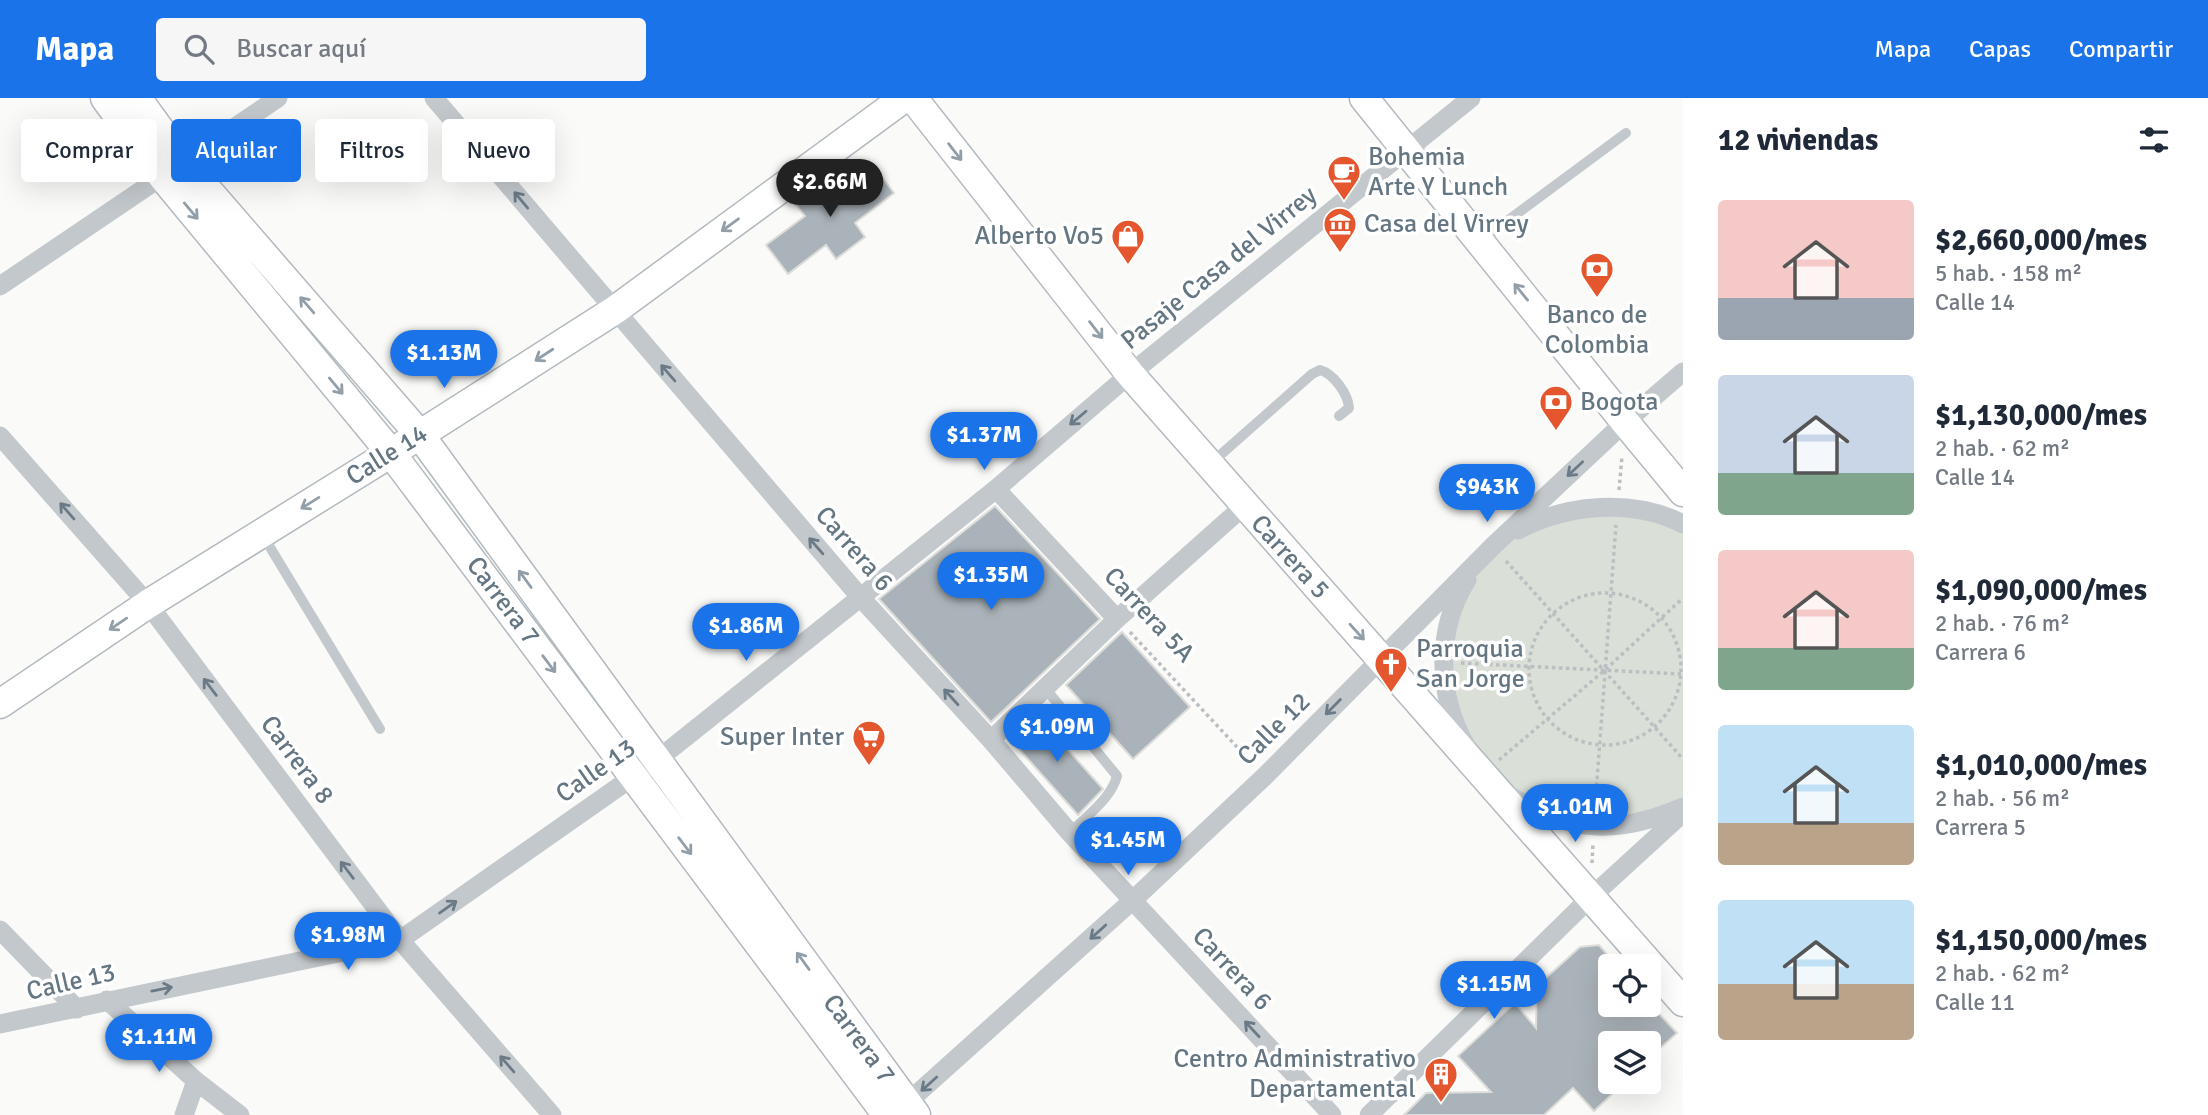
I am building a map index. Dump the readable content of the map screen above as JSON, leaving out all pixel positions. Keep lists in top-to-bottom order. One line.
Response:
{"streets":{"main road":["Calle 14","Carrera 5","Carrera 7"],"street":["Pasaje Casa del Virrey","Carrera 6","Carrera 5A","Calle 12","Carrera 8","Calle 13"]},"crossings":[["Pasaje Casa del Virrey","Carrera 5"],["Pasaje Casa del Virrey","Calle 13"],["Calle 14","Carrera 6"],["Calle 14","Carrera 7"],["Calle 14","Carrera 8"],["Carrera 6","Calle 12"],["Carrera 6","Calle 13"],["Carrera 5","Calle 12"],["Carrera 5","Calle 13"],["Carrera 7","Calle 12"],["Carrera 7","Calle 13"],["Carrera 5A","Calle 12"],["Carrera 5A","Calle 13"],["Carrera 8","Calle 13"]],"one_way":["Calle 14","Carrera 6","Carrera 5","Calle 12","Carrera 8"],"places":{"cafe":["Bohemia Arte Y Lunch"],"museum":["Casa del Virrey"],"shop":["Alberto Vo5"],"bank":["Banco de Colombia","Bogota"],"church":["Parroquia San Jorge"],"supermarket":["Super Inter"],"building":["Centro Administrativo Departamental"]},"page":{"header":"Mapa","search":"Buscar aquí","nav":["Mapa","Capas","Compartir"],"heading":"12 viviendas","chip":["Comprar","Alquilar","Filtros","Nuevo"],"price":["$2.66M","$1.13M","$1.37M","$943K","$1.35M","$1.86M","$1.09M","$1.01M","$1.45M","$1.98M","$1.15M","$1.11M"],"list":[{"name":"$2,660,000/mes","note":"5 hab. · 158 m² · Calle 14"},{"name":"$1,130,000/mes","note":"2 hab. · 62 m² · Calle 14"},{"name":"$1,090,000/mes","note":"2 hab. · 76 m² · Carrera 6"},{"name":"$1,010,000/mes","note":"2 hab. · 56 m² · Carrera 5"},{"name":"$1,150,000/mes","note":"2 hab. · 62 m² · Calle 11"}]}}
